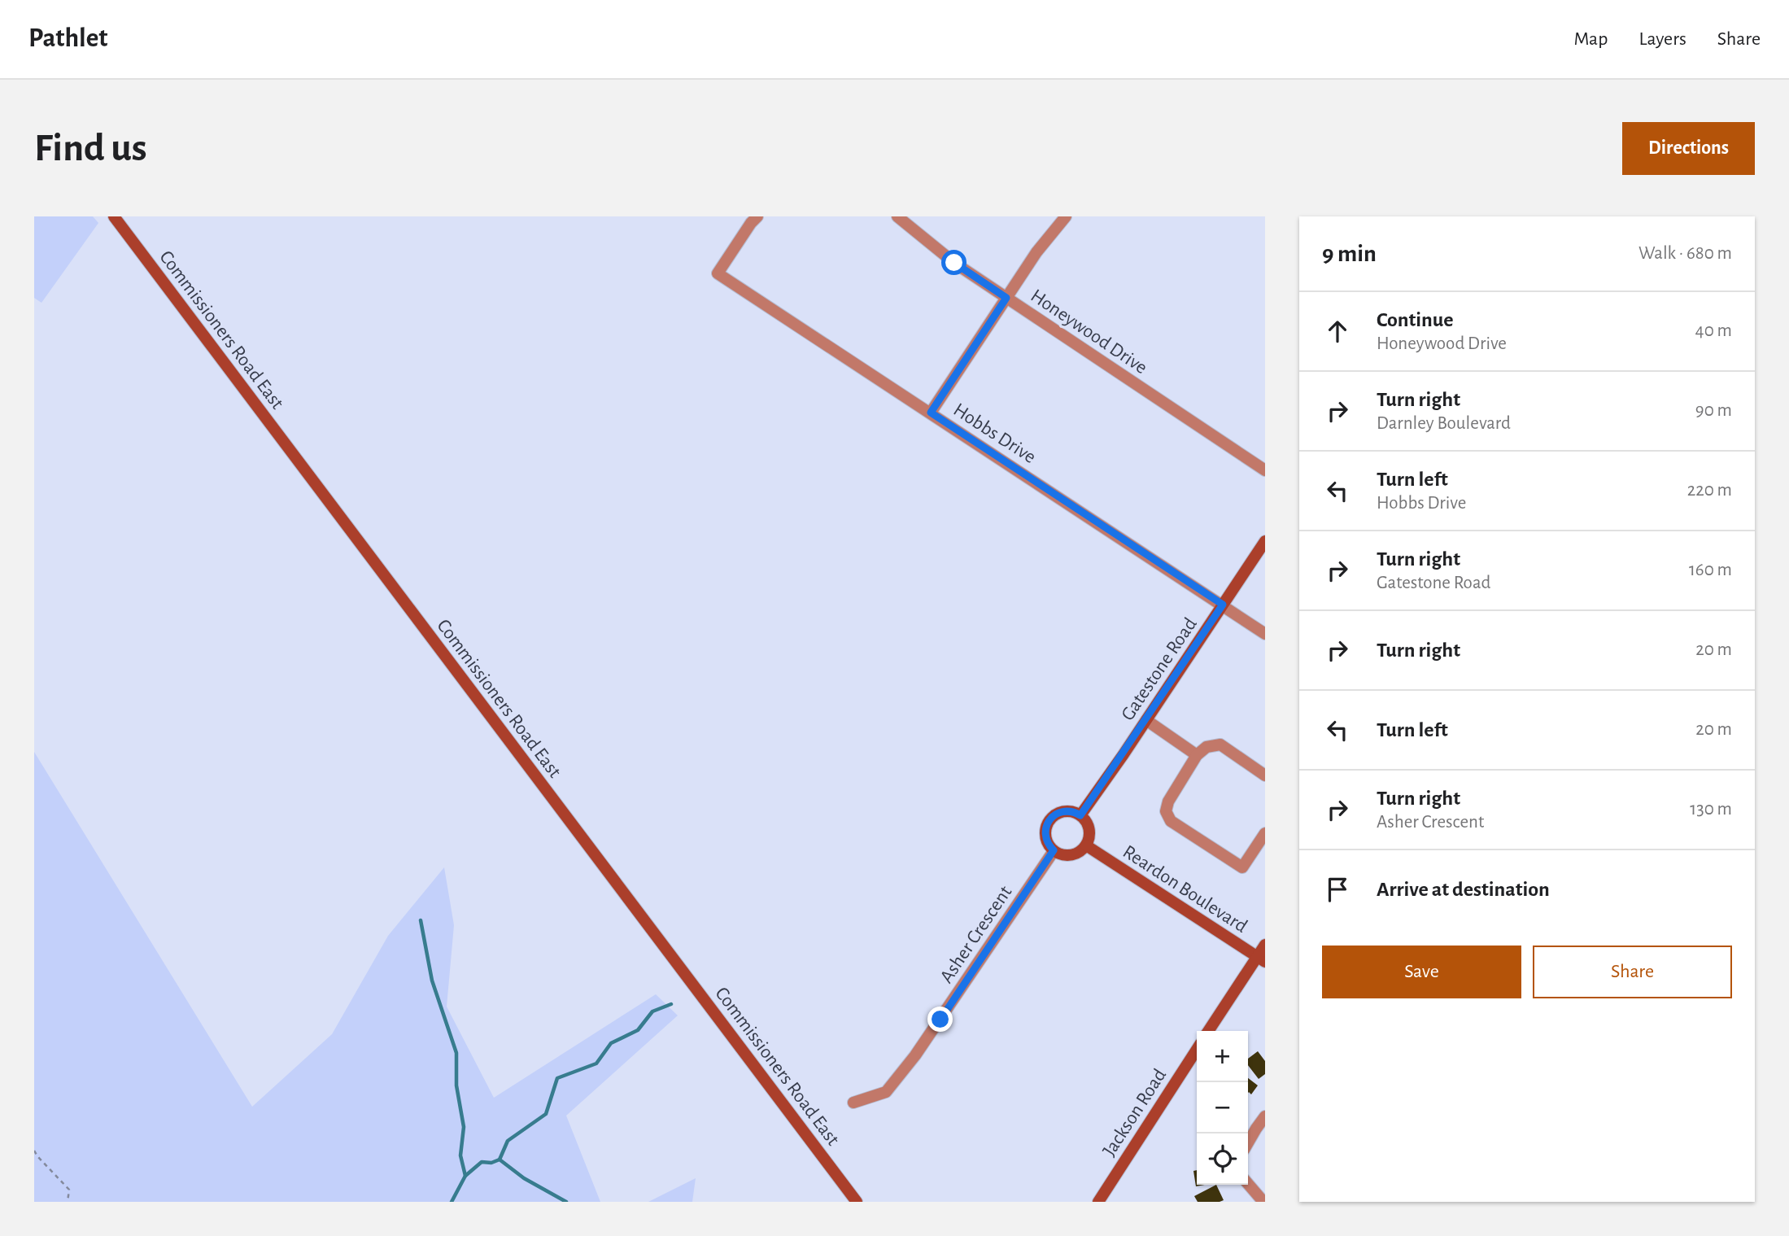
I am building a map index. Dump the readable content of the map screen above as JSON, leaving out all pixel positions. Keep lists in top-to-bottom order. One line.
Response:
{"streets":{"main road":["Commissioners Road East","Gatestone Road","Reardon Boulevard","Jackson Road"],"street":["Honeywood Drive","Hobbs Drive","Asher Crescent"]},"crossings":[["Hobbs Drive","Gatestone Road"],["Gatestone Road","Reardon Boulevard"],["Gatestone Road","Asher Crescent"],["Reardon Boulevard","Asher Crescent"]],"page":{"header":"Pathlet","nav":["Map","Layers","Share"],"buttons":["Directions",["Save","Share"]],"title":"Find us","heading":["9 min","Walk · 680 m"],"list":[["Continue","Honeywood Drive","40 m"],["Turn right","Darnley Boulevard","90 m"],["Turn left","Hobbs Drive","220 m"],["Turn right","Gatestone Road","160 m"],["Turn right","20 m"],["Turn left","20 m"],["Turn right","Asher Crescent","130 m"],"Arrive at destination"],"map_buttons":["+","−"]}}
